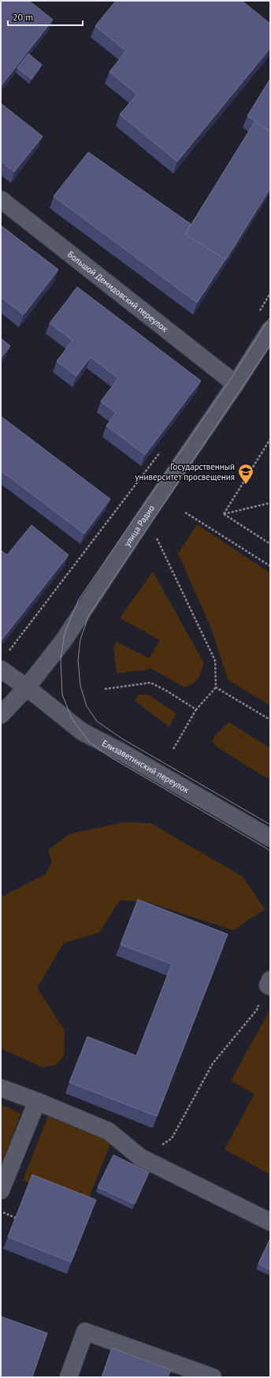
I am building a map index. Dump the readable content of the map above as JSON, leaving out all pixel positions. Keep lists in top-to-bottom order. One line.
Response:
{"streets":{"street":["Большой Демидовский переулок","улица Радио","Елизаветинский переулок"]},"crossings":[["Большой Демидовский переулок","улица Радио"],["улица Радио","Елизаветинский переулок"]],"places":{"school or university":["Государственный университет просвещения"]},"scale_bar":"20 m"}
